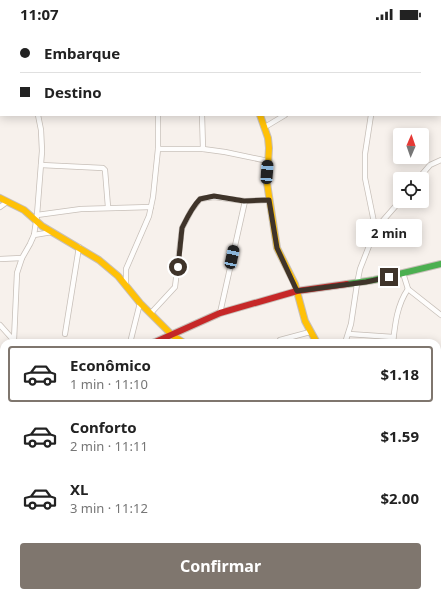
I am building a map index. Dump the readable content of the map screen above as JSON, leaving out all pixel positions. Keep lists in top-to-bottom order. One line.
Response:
{"north":"top","page":{"status":"11:07","banner":["Embarque","Destino"],"bubble":"2 min","list":[{"name":"Econômico","note":"1 min · 11:10","value":"$1.18"},{"name":"Conforto","note":"2 min · 11:11","value":"$1.59"},{"name":"XL","note":"3 min · 11:12","value":"$2.00"}],"buttons":"Confirmar"}}
